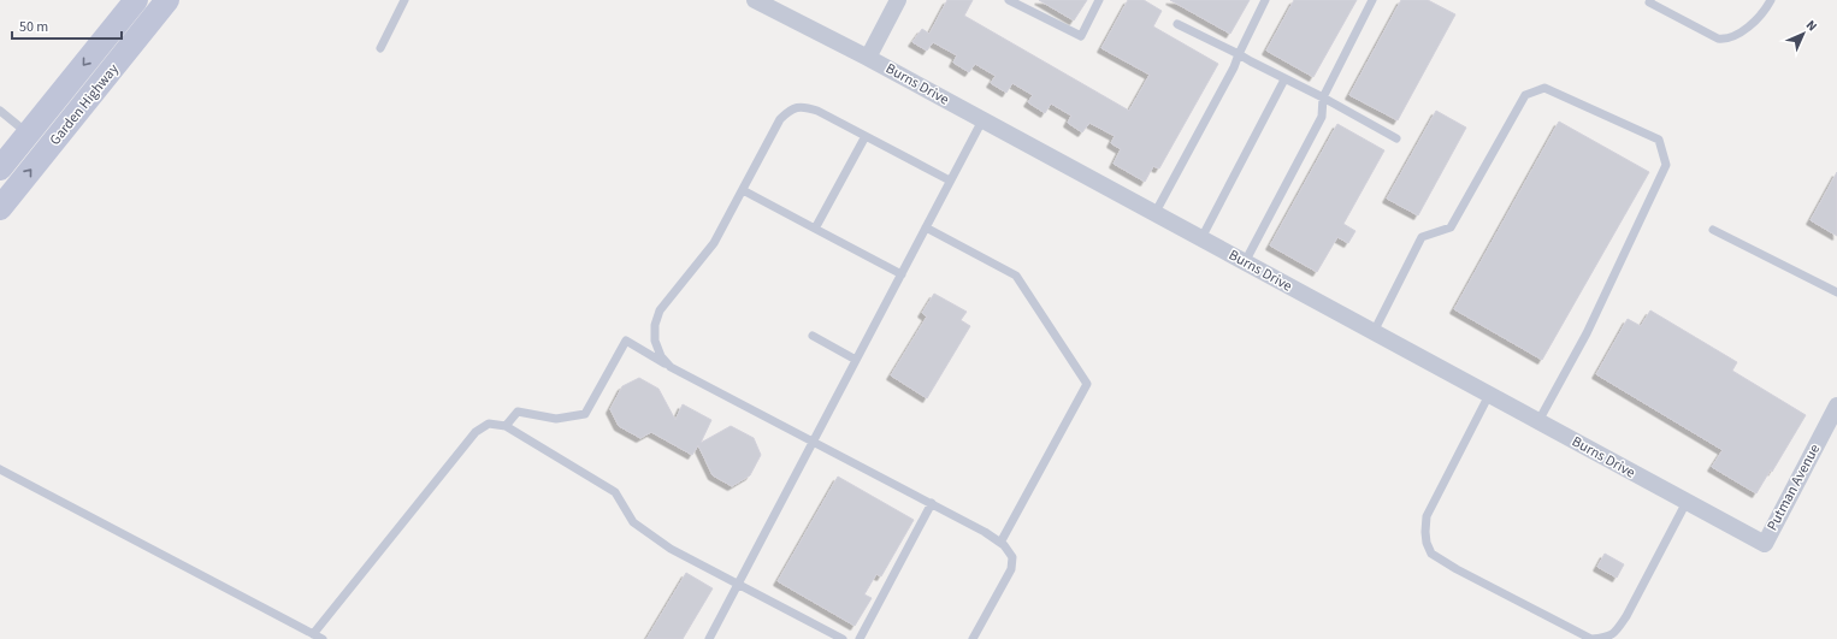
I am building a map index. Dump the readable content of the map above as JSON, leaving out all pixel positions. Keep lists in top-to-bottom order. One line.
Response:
{"streets":{"main road":["Garden Highway"],"street":["Burns Drive","Putman Avenue"]},"crossings":[["Burns Drive","Putman Avenue"]],"scale_bar":"50 m","north":"top right"}
